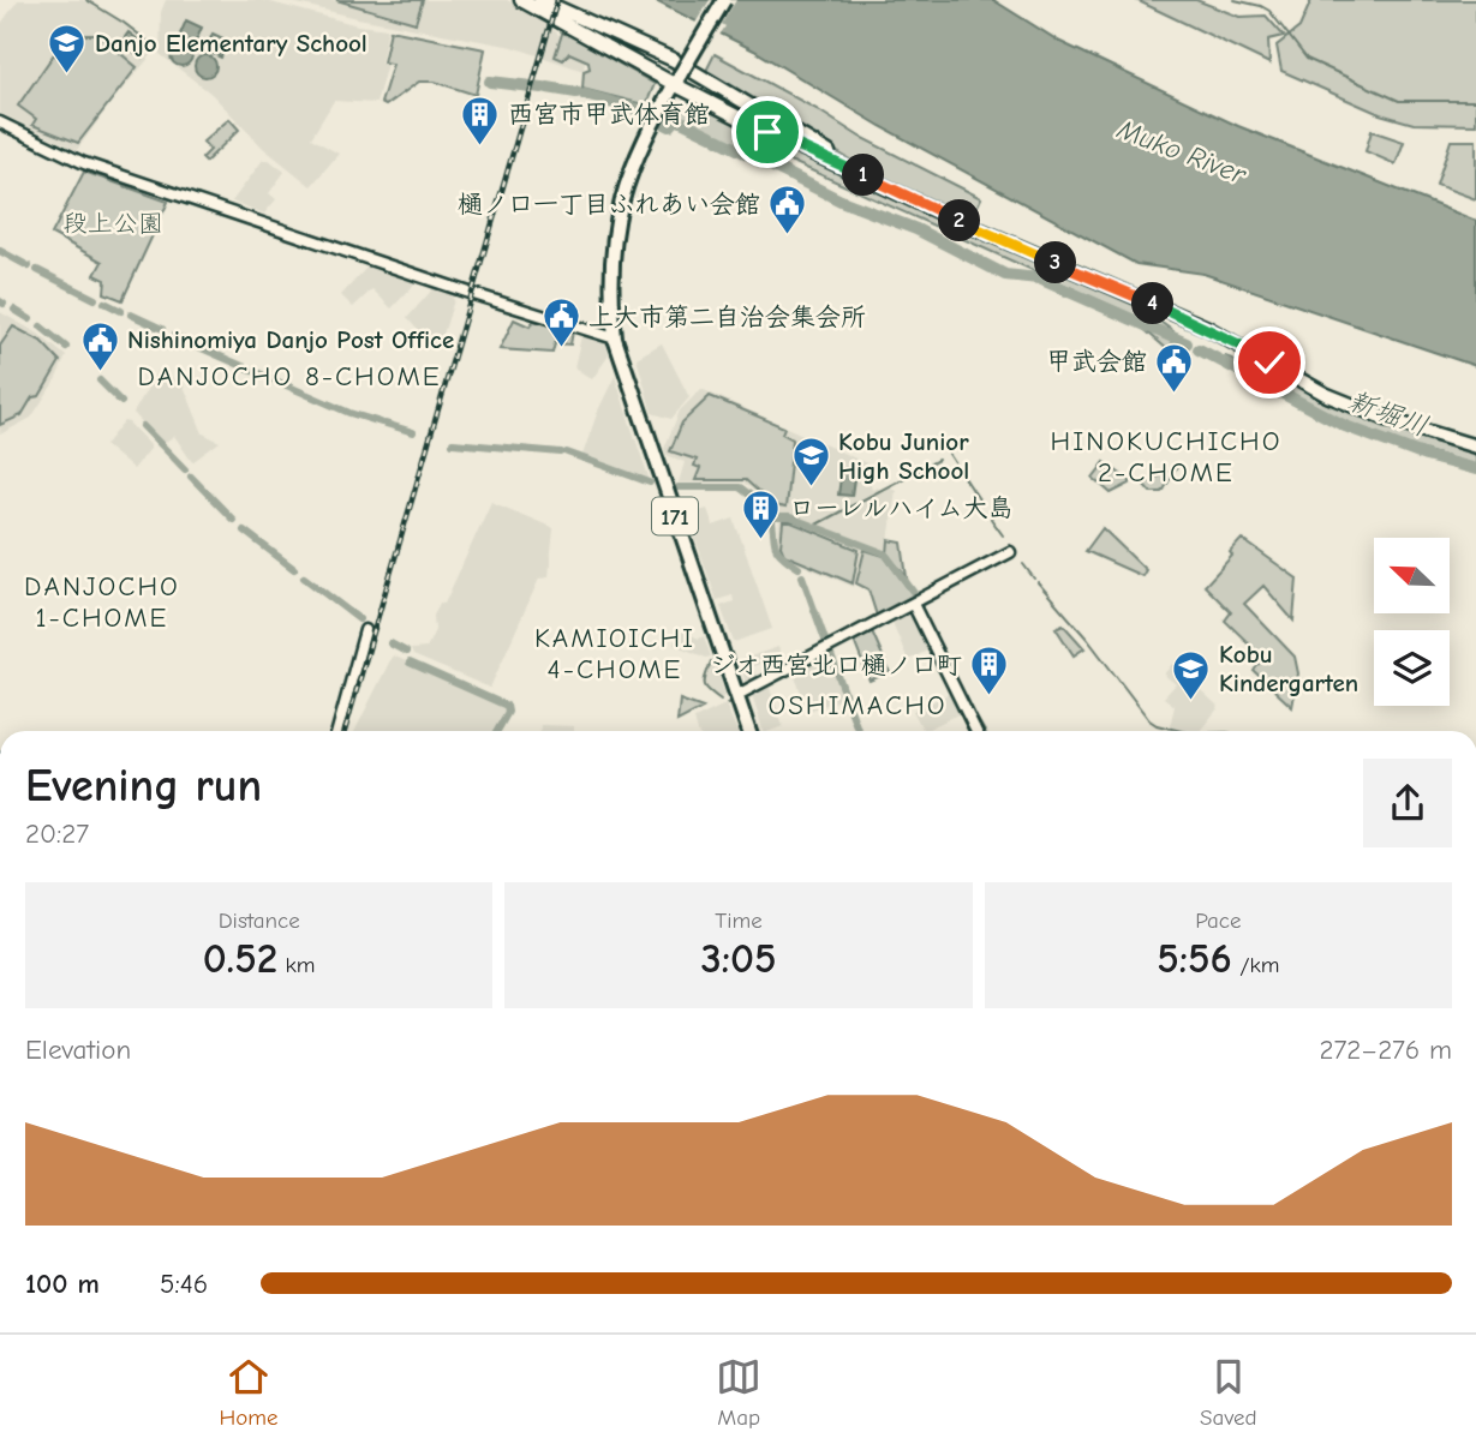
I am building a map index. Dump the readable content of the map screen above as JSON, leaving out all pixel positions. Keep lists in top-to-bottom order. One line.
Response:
{"streets":{"highway":["171"]},"districts":["DANJOCHO 8-CHOME","HINOKUCHICHO 2-CHOME","DANJOCHO 1-CHOME","KAMIOICHI 4-CHOME","OSHIMACHO"],"water":["Muko River","新堀川"],"parks":["段上公園"],"places":{"school or university":["Danjo Elementary School","Kobu Junior High School","Kobu Kindergarten"],"building":["西宮市甲武体育館","ローレルハイム大島","ジオ西宮北口樋ノ口町"],"public building":["樋ノ口一丁目ふれあい会館","上大市第二自治会集会所","Nishinomiya Danjo Post Office","甲武会館"]},"north":"top left","page":{"pins":["1","2","3","4"],"heading":["Evening run","20:27"],"stats":[["Distance","0.52 km"],["Time","3:05"],["Pace","5:56 /km"]],"chart":["Elevation","272–276 m"],"list":[{"name":"100 m","note":"5:46"}],"tabs":["Home","Map","Saved"]}}
